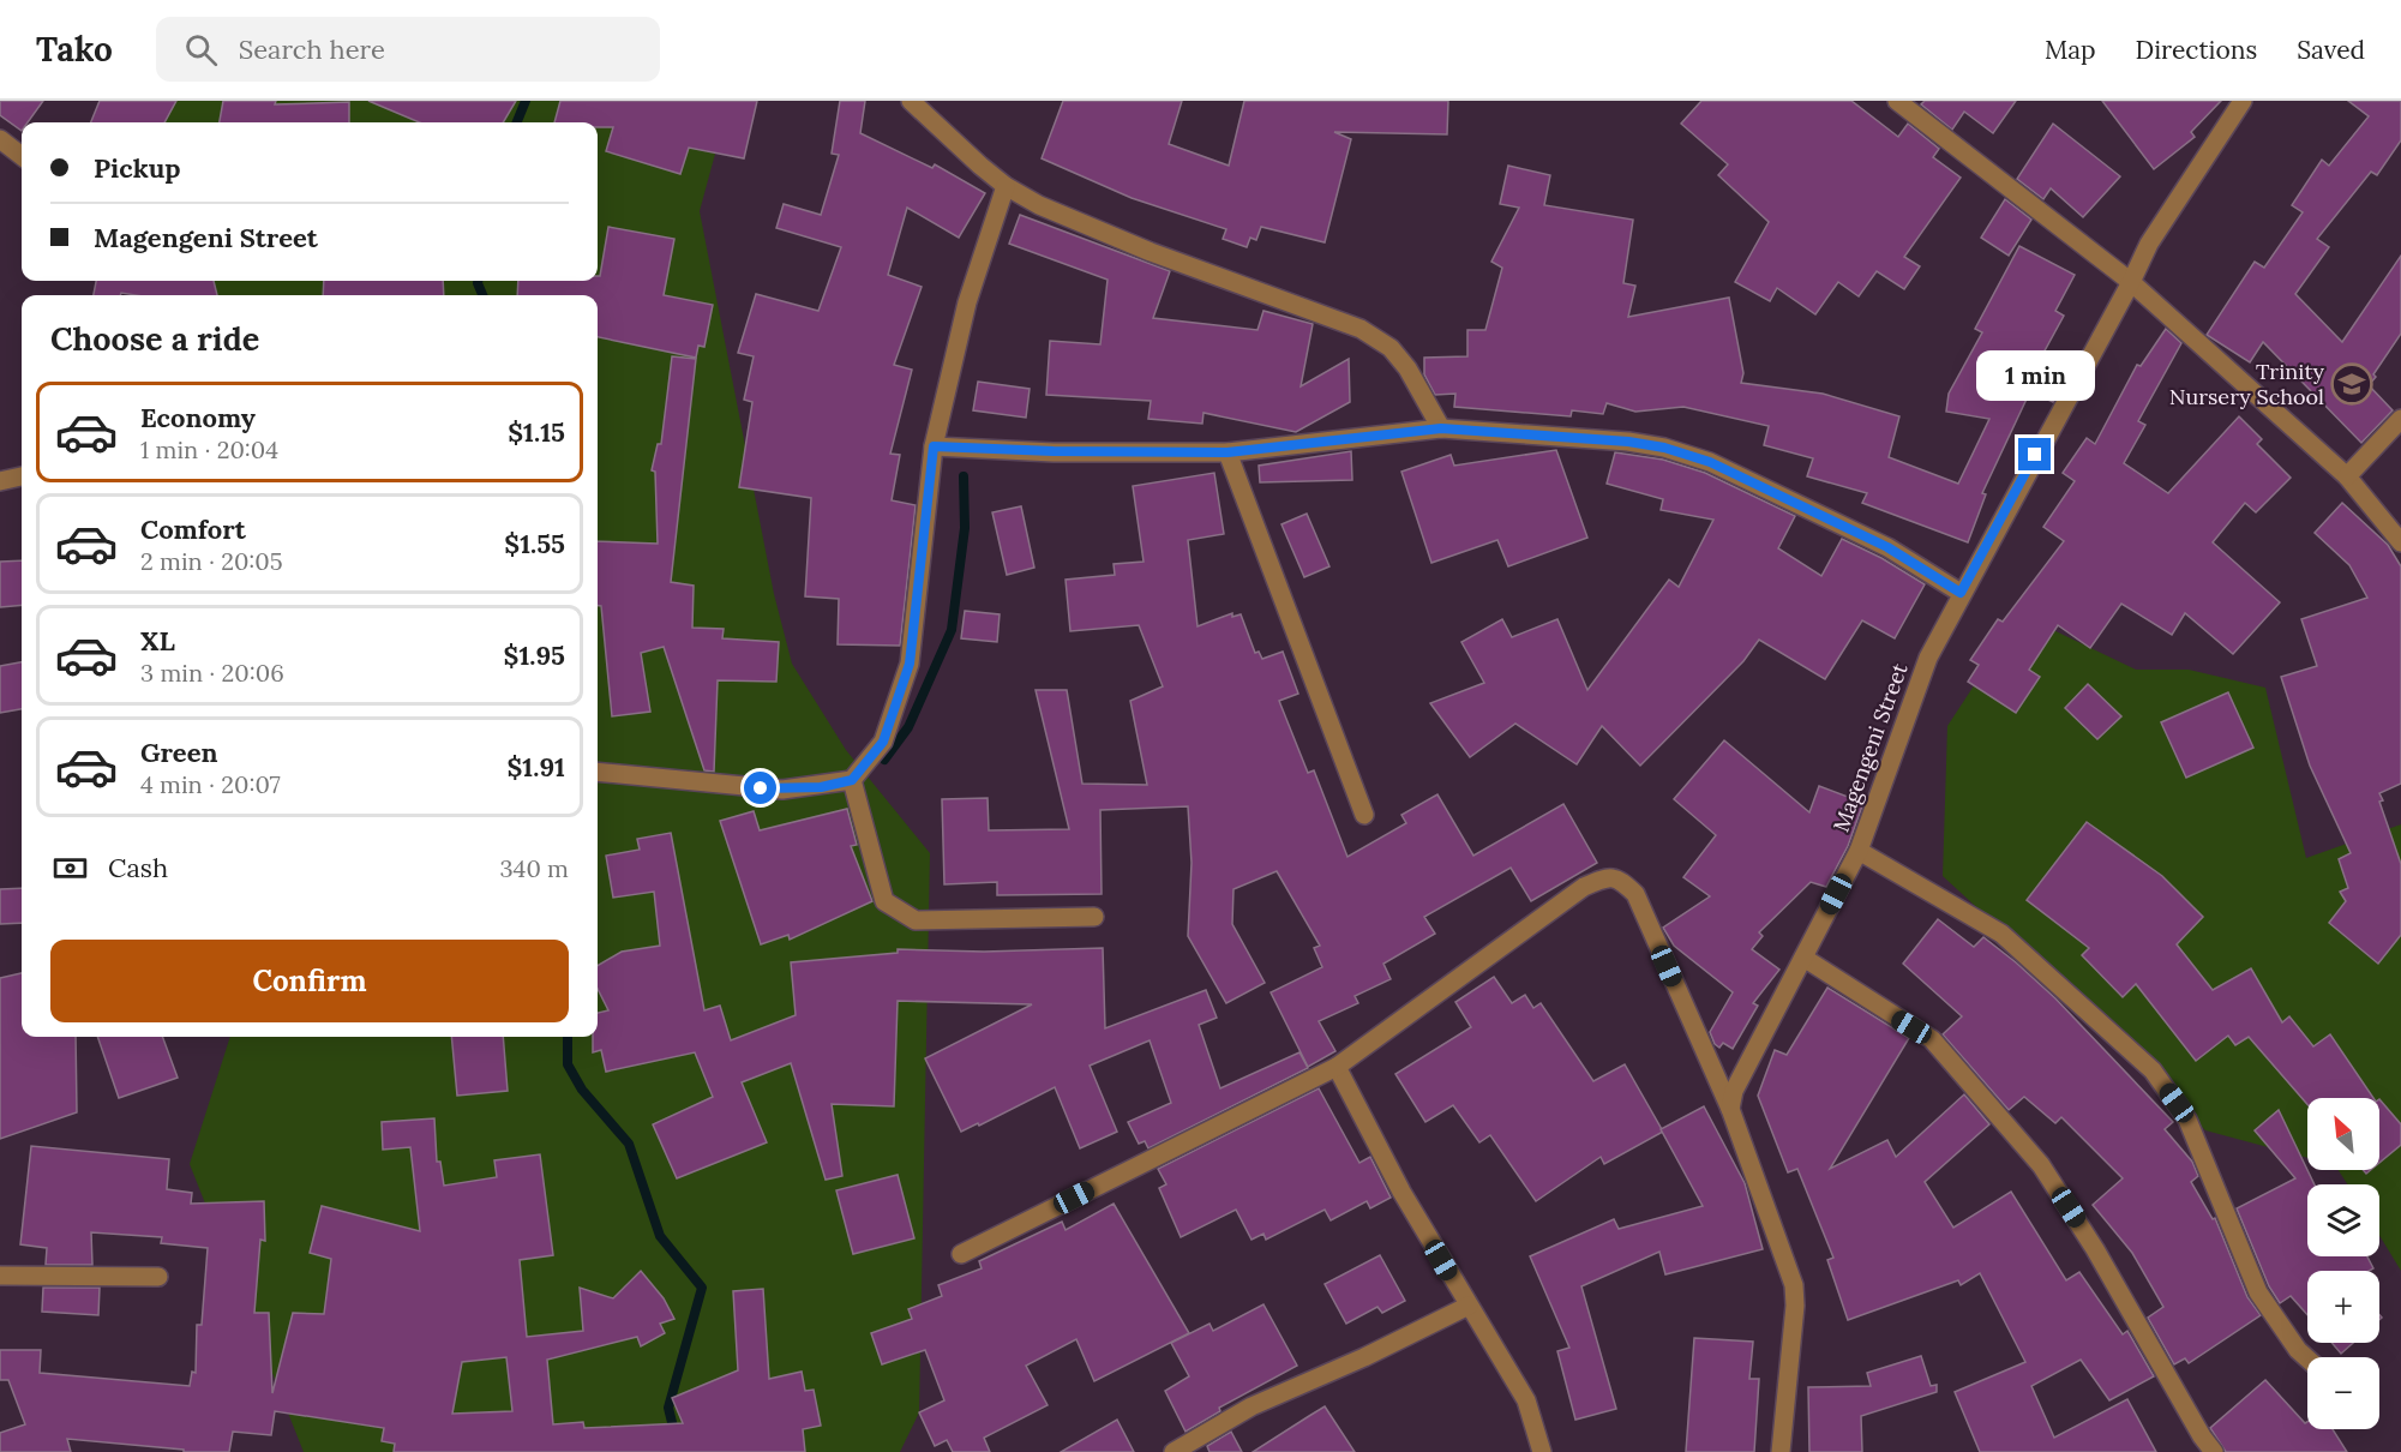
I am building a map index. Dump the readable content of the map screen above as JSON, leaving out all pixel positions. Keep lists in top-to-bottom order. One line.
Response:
{"streets":{"street":["Magengeni Street"]},"places":{"school or university":["Trinity Nursery School"]},"north":"top left","page":{"header":"Tako","search":"Search here","nav":["Map","Directions","Saved"],"banner":["Pickup","Magengeni Street"],"heading":"Choose a ride","bubble":"1 min","list":[{"name":"Economy","note":"1 min · 20:04","value":"$1.15"},{"name":"Comfort","note":"2 min · 20:05","value":"$1.55"},{"name":"XL","note":"3 min · 20:06","value":"$1.95"},{"name":"Green","note":"4 min · 20:07","value":"$1.91"}],"pay":["Cash","340 m"],"buttons":"Confirm","map_buttons":["+","−"]}}
